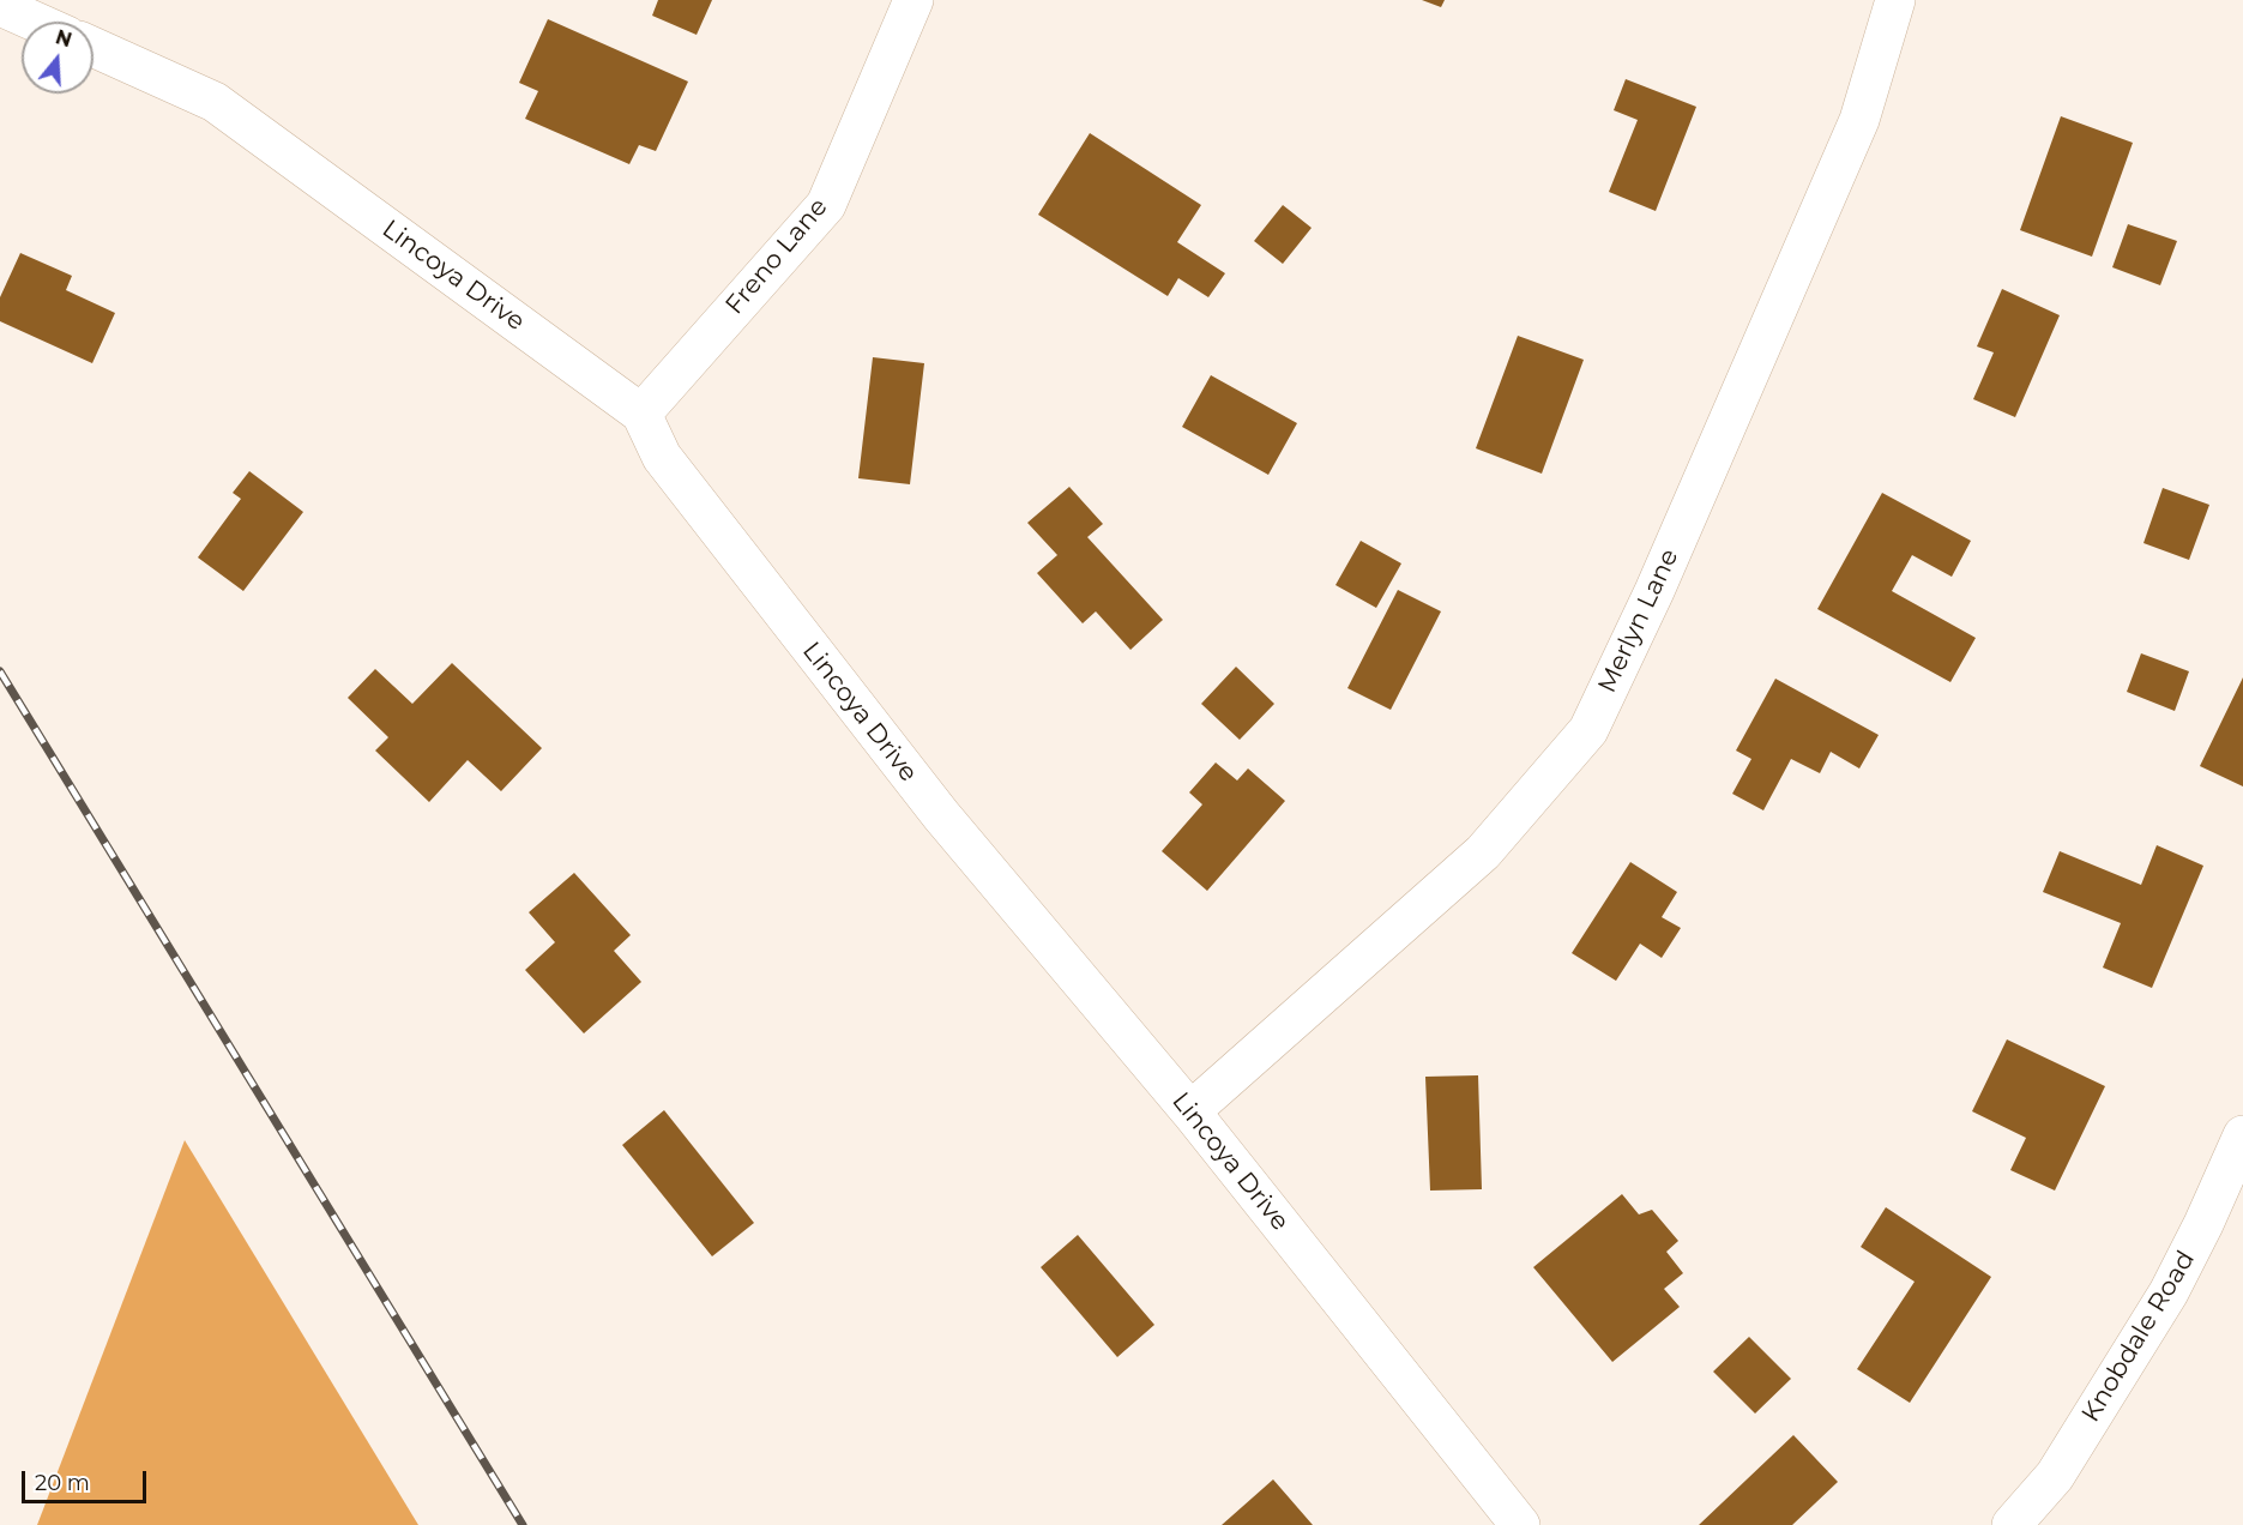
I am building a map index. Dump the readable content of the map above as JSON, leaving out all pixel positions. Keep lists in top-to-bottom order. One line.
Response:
{"streets":{"street":["Freno Lane","Lincoya Drive","Merlyn Lane","Knobdale Road"]},"crossings":[["Freno Lane","Lincoya Drive"],["Lincoya Drive","Merlyn Lane"]],"scale_bar":"20 m","north":"top"}
